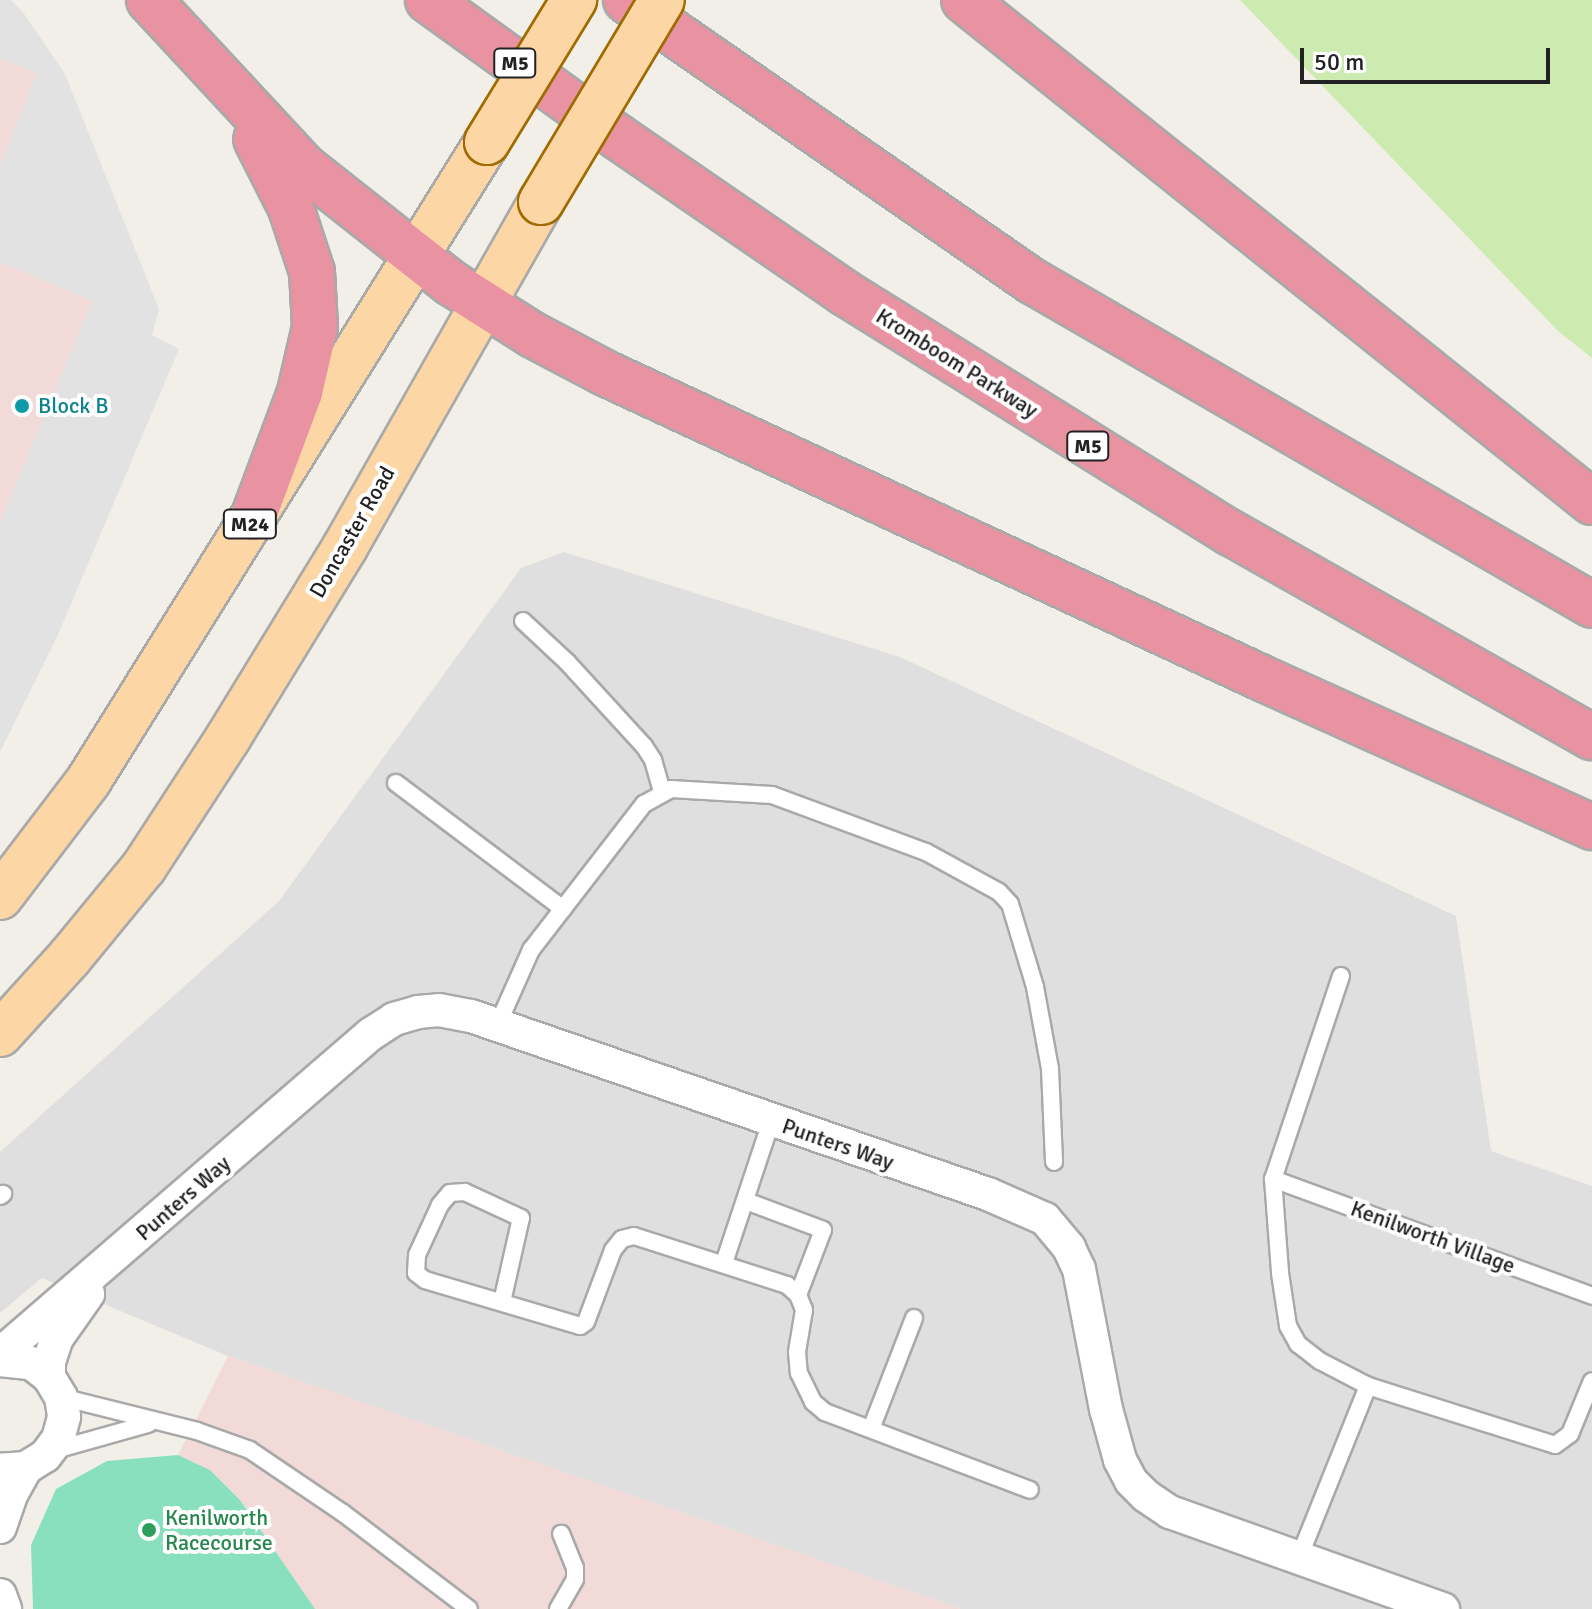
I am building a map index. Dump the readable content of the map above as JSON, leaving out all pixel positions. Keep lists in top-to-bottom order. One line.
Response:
{"streets":{"highway":["M5","Kromboom Parkway"],"main road":["M24","Doncaster Road"],"street":["Punters Way"],"lane":["Kenilworth Village"]},"places":["Block B","Kenilworth Racecourse"],"scale_bar":"50 m"}
